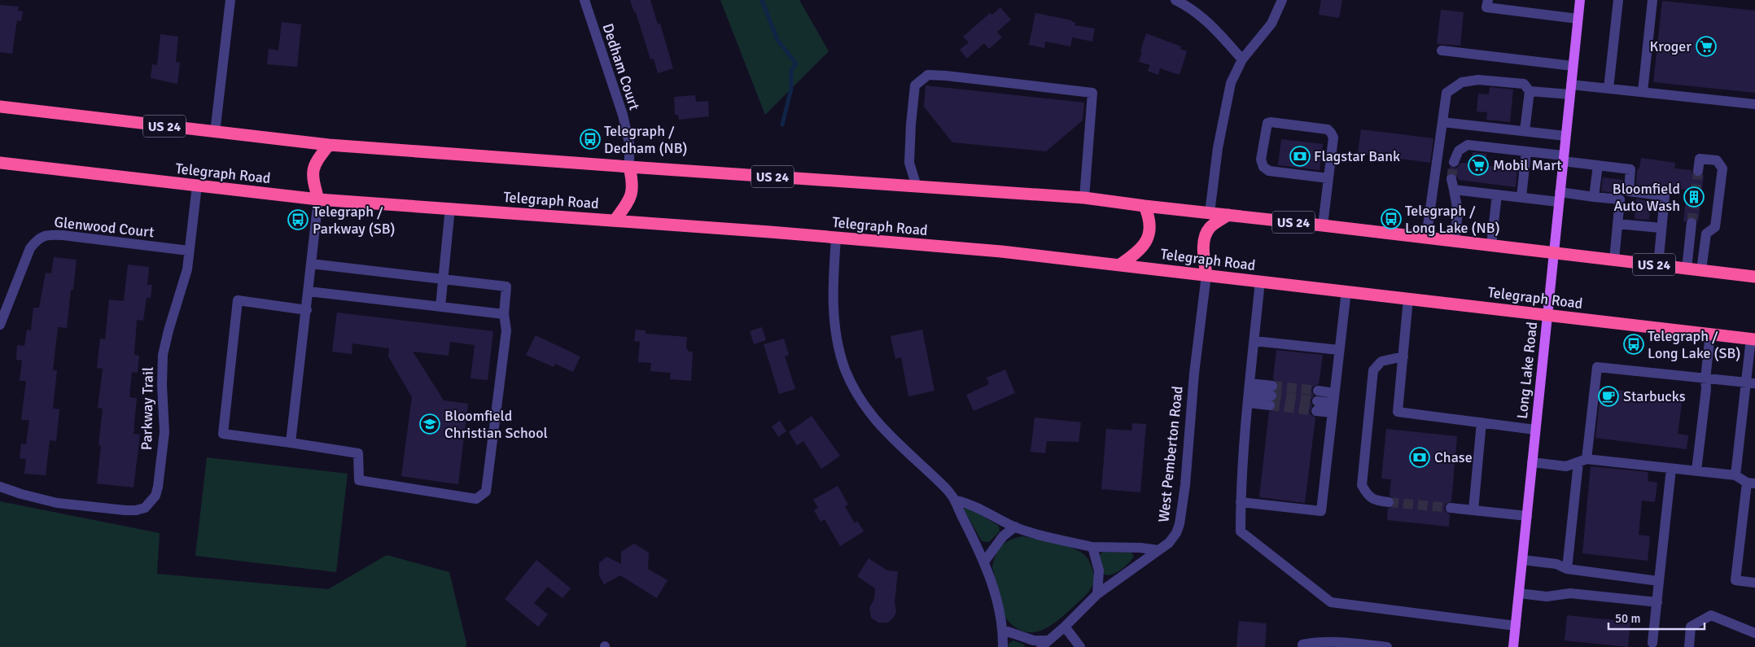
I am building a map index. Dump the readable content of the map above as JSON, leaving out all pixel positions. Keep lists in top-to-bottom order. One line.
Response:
{"streets":{"highway":["US 24","Telegraph Road"],"main road":["Long Lake Road"],"street":["Dedham Court","Glenwood Court","Parkway Trail","West Pemberton Road"]},"crossings":[["Dedham Court","US 24"],["US 24","Long Lake Road"],["Telegraph Road","Long Lake Road"],["Telegraph Road","Parkway Trail"],["Telegraph Road","West Pemberton Road"],["Glenwood Court","Parkway Trail"]],"places":{"supermarket":["Kroger","Mobil Mart"],"bus stop":["Telegraph / Dedham (NB)","Telegraph / Long Lake (NB)","Telegraph / Parkway (SB)","Telegraph / Long Lake (SB)"],"bank":["Flagstar Bank","Chase"],"building":["Bloomfield Auto Wash"],"cafe":["Starbucks"],"school or university":["Bloomfield Christian School"]},"scale_bar":"50 m"}
